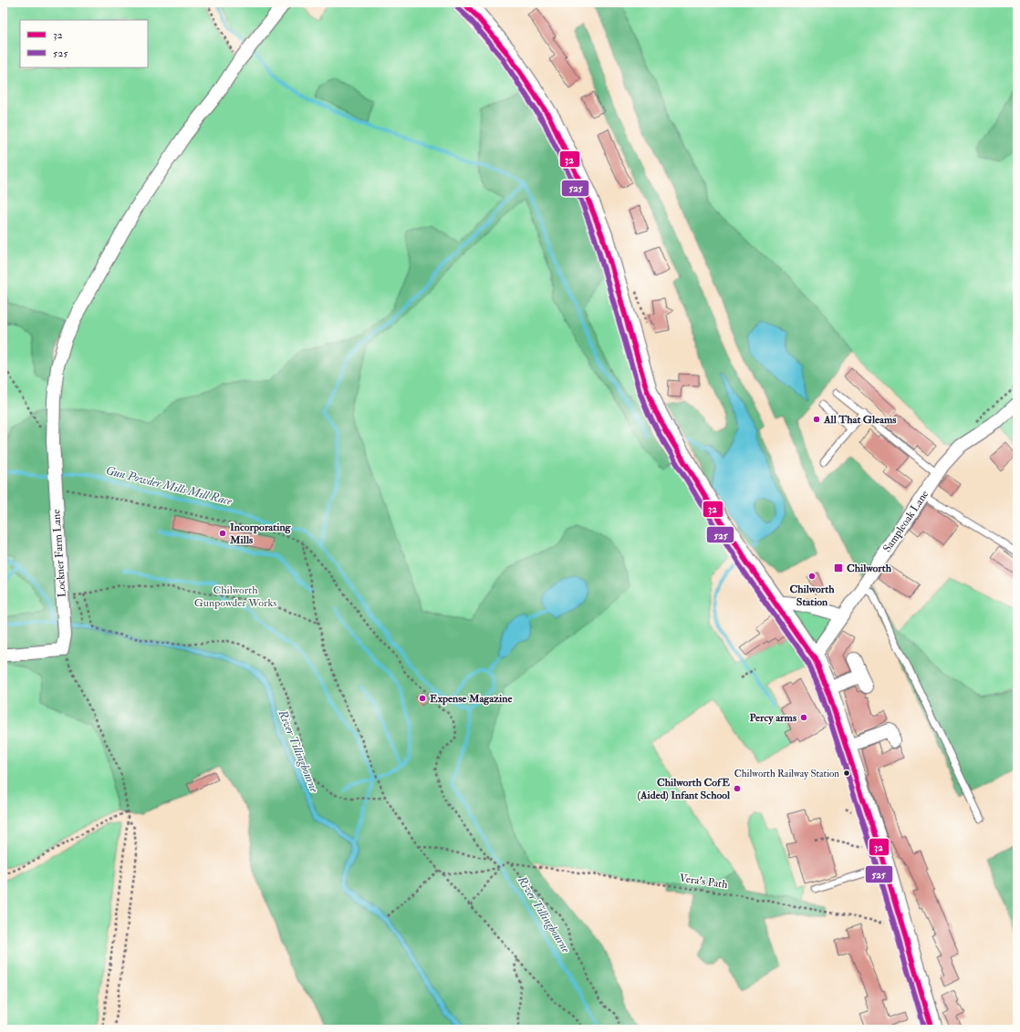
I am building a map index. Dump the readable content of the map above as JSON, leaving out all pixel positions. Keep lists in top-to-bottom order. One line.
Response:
{"streets":{"street":["Sampleoak Lane","Lockner Farm Lane"],"path":["Vera's Path"]},"water":["Gun Powder Mills Mill Race","River Tillingbourne"],"parks":["Chilworth Gunpowder Works"],"places":{"other":["All That Gleams","Incorporating Mills","Chilworth Station","Expense Magazine","Percy arms","Chilworth Railway Station","Chilworth CofE (Aided) Infant School"],"transit":["Chilworth"]},"lines":["transit line 32","transit line 525"],"legend":["32","525"]}
